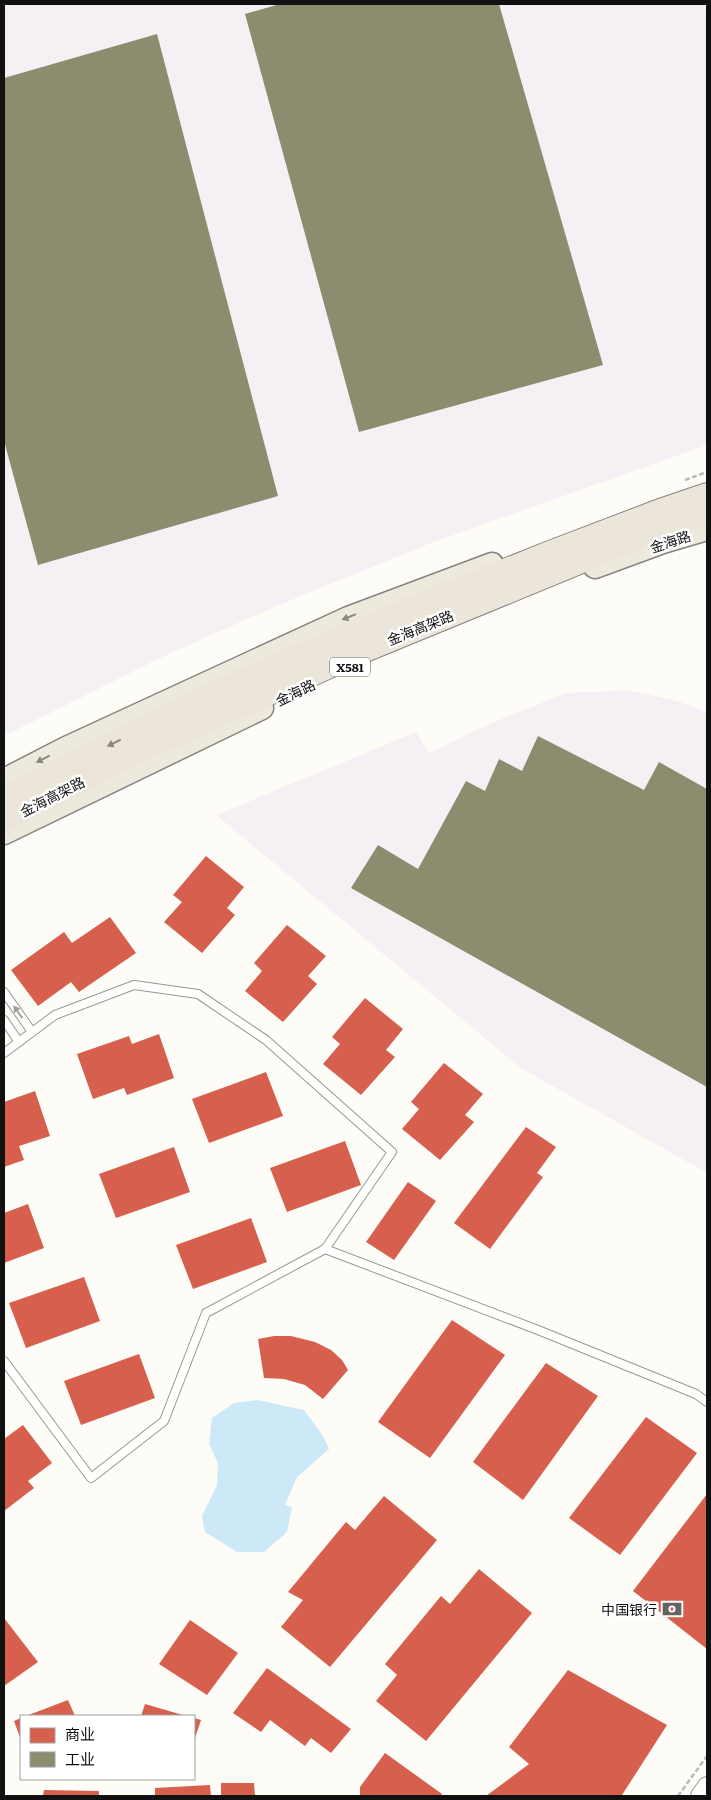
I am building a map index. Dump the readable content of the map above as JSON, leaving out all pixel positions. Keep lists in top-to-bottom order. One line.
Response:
{"streets":{"highway":["金海高架路"],"main road":["金海路","X581"]},"places":{"bank":["中国银行"]},"legend":["商业","工业"]}
